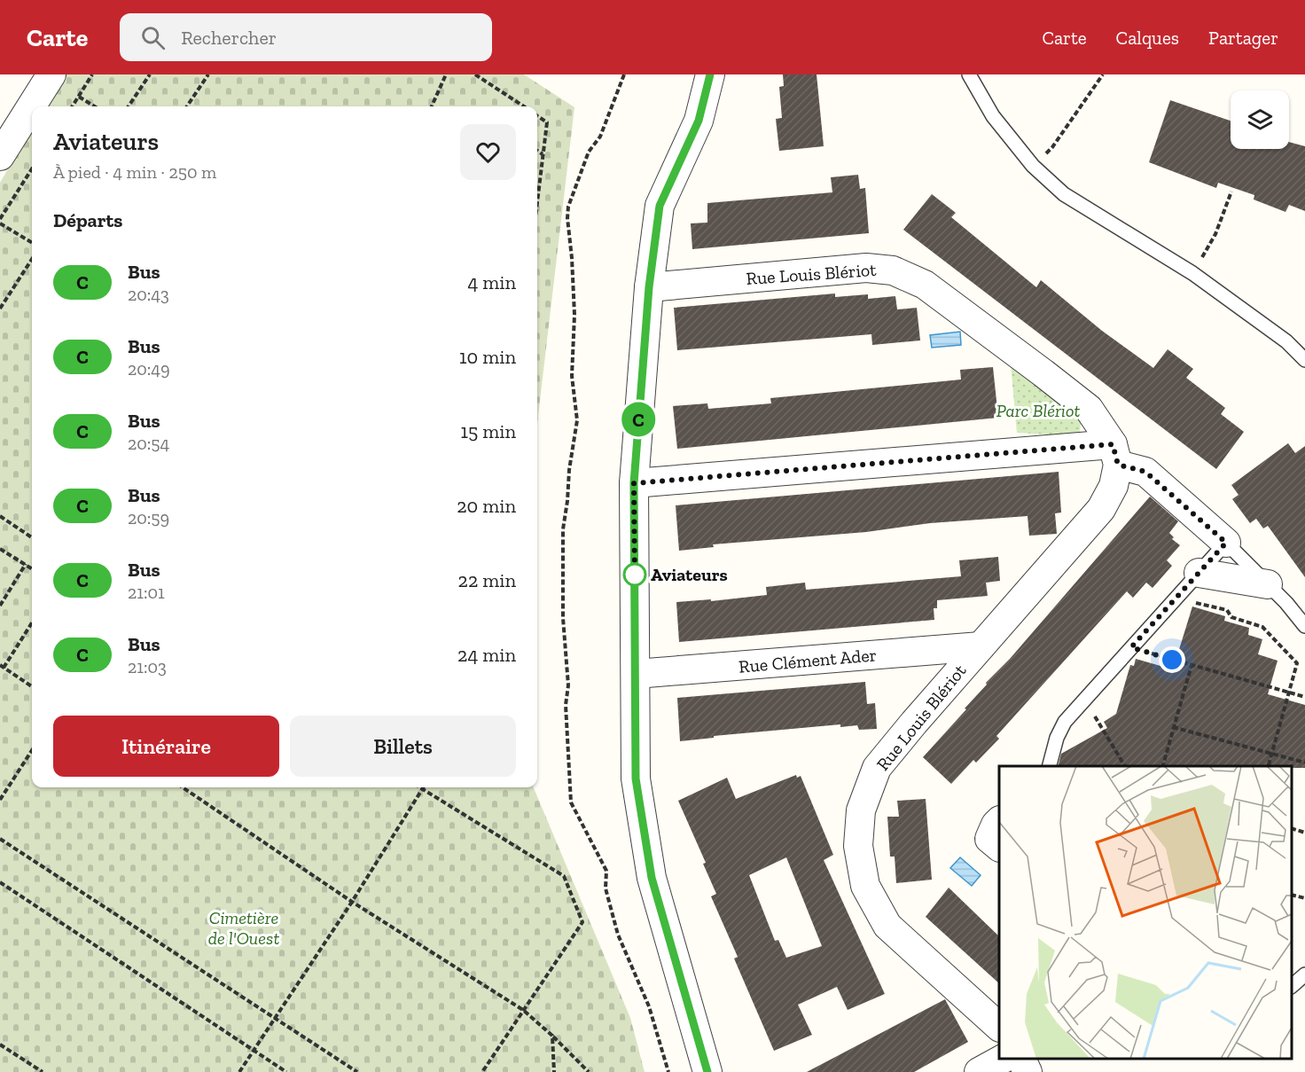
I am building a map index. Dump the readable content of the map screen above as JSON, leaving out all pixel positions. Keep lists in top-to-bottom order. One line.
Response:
{"streets":{"street":["Rue Louis Blériot","Rue Clément Ader"]},"crossings":[["Rue Louis Blériot","Rue Clément Ader"]],"parks":["Parc Blériot","Cimetière de l'Ouest"],"places":["Aviateurs"],"lines":["bus line C"],"page":{"header":"Carte","search":"Rechercher","nav":["Carte","Calques","Partager"],"on_map":"C","heading":[["Aviateurs","À pied · 4 min · 250 m"],"Départs"],"list":[{"mark":"C","name":"Bus","note":"20:43","value":"4 min"},{"mark":"C","name":"Bus","note":"20:49","value":"10 min"},{"mark":"C","name":"Bus","note":"20:54","value":"15 min"},{"mark":"C","name":"Bus","note":"20:59","value":"20 min"},{"mark":"C","name":"Bus","note":"21:01","value":"22 min"},{"mark":"C","name":"Bus","note":"21:03","value":"24 min"}],"buttons":["Itinéraire","Billets"]}}
